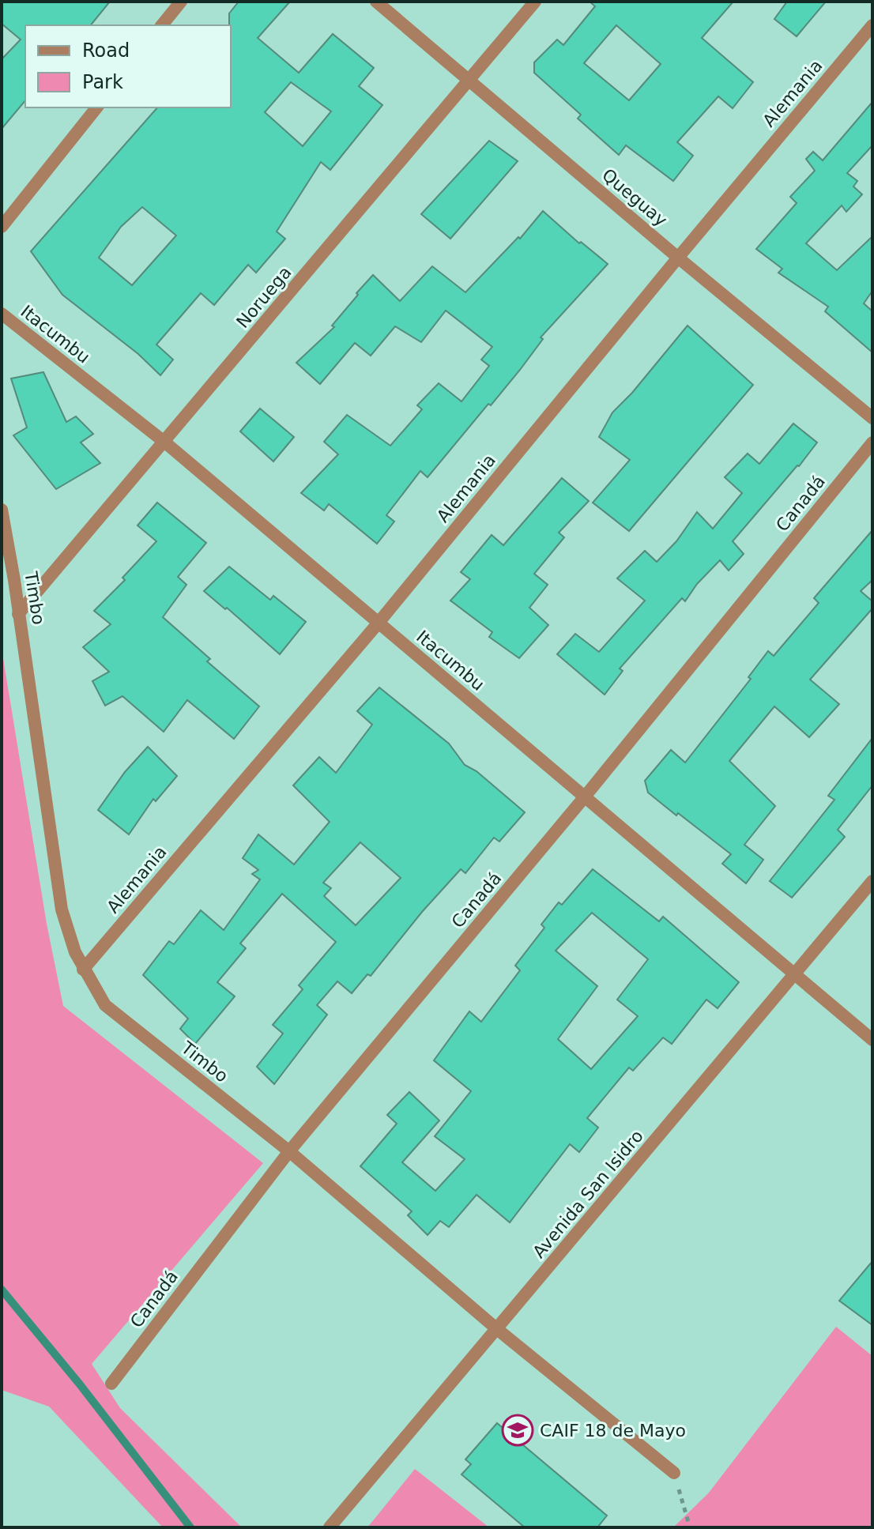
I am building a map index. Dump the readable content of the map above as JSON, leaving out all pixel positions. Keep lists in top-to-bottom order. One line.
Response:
{"streets":{"street":["Alemania","Queguay","Noruega","Itacumbu","Canadá","Timbo","Avenida San Isidro"]},"crossings":[["Alemania","Queguay"],["Alemania","Itacumbu"],["Alemania","Timbo"],["Queguay","Noruega"],["Noruega","Itacumbu"],["Noruega","Timbo"],["Itacumbu","Canadá"],["Itacumbu","Avenida San Isidro"],["Canadá","Timbo"],["Timbo","Avenida San Isidro"]],"places":{"school or university":["CAIF 18 de Mayo"]},"legend":["Road","Park"]}
